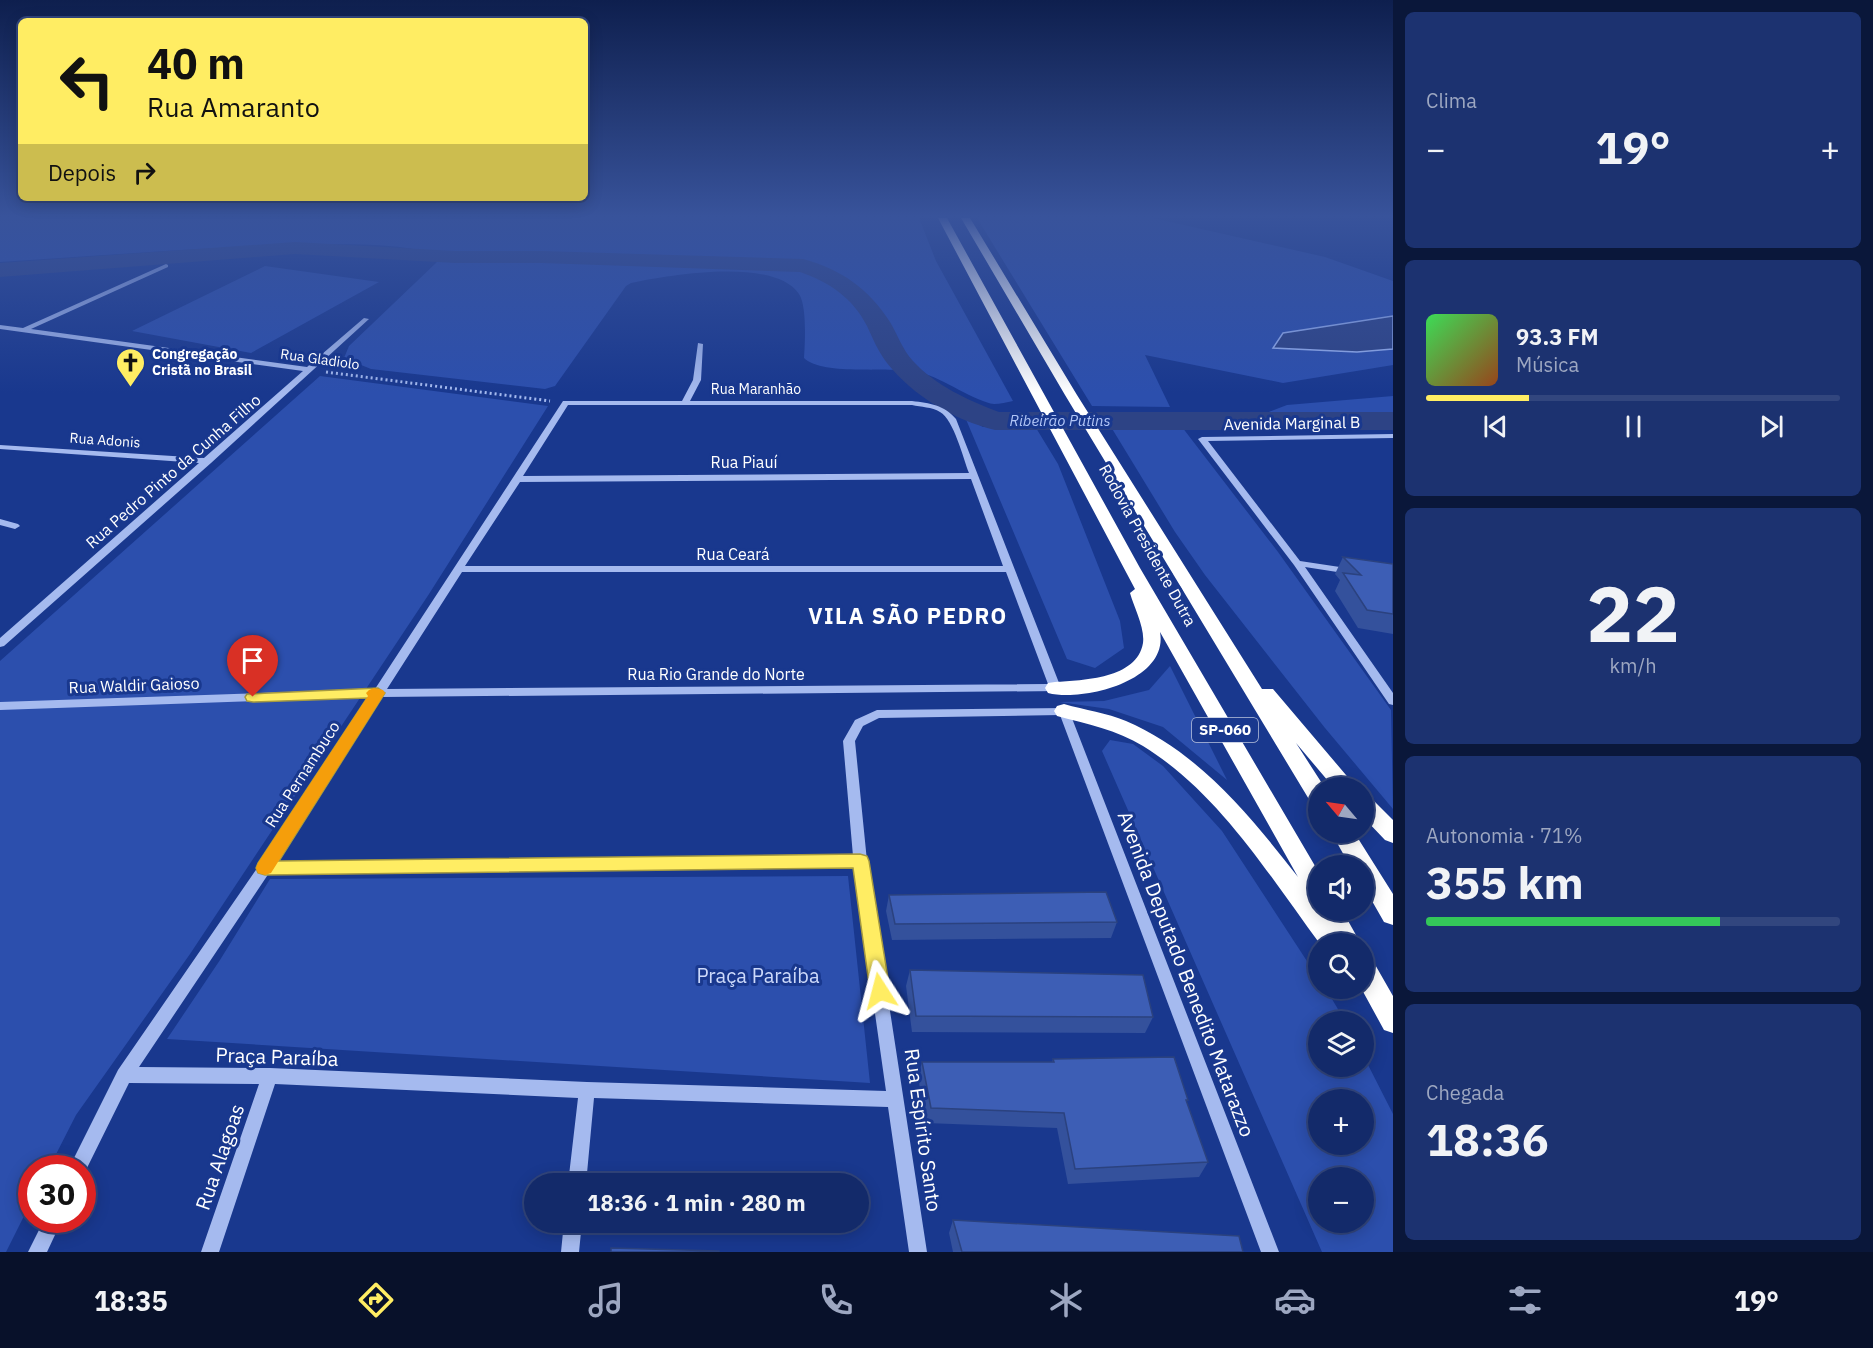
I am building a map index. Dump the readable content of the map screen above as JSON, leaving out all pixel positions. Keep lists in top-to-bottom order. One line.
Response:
{"streets":{"highway":["Rodovia Presidente Dutra","SP-060"],"street":["Rua Gladiolo","Rua Maranhão","Avenida Marginal B","Rua Adonis","Rua Piauí","Rua Pedro Pinto da Cunha Filho","Rua Ceará","Rua Rio Grande do Norte","Rua Waldir Gaioso","Rua Pernambuco","Avenida Deputado Benedito Matarazzo","Praça Paraíba","Rua Espírito Santo","Rua Alagoas"]},"crossings":[["Rua Gladiolo","Rua Maranhão"],["Rua Gladiolo","Rua Pedro Pinto da Cunha Filho"],["Rua Gladiolo","Rua Pernambuco"],["Rua Maranhão","Rua Piauí"],["Rua Maranhão","Rua Pernambuco"],["Rua Adonis","Rua Pedro Pinto da Cunha Filho"],["Rua Piauí","Rua Pernambuco"],["Rua Ceará","Rua Pernambuco"],["Rua Rio Grande do Norte","Rua Waldir Gaioso"],["Rua Rio Grande do Norte","Rua Pernambuco"],["Rua Waldir Gaioso","Rua Pernambuco"],["Rua Pernambuco","Praça Paraíba"],["Avenida Deputado Benedito Matarazzo","Rua Espírito Santo"],["Praça Paraíba","Rua Espírito Santo"],["Praça Paraíba","Rua Alagoas"]],"districts":["VILA SÃO PEDRO"],"water":["Ribeirão Putins"],"parks":["Praça Paraíba"],"places":{"church":["Congregação Cristã no Brasil"]},"north":"top left","page":{"tile":["Clima",["22","km/h"],["Autonomia · 71%","355 km"],["Chegada","18:36"]],"turn":["40 m","Rua Amaranto"],"heat":["−","19°","+"],"then":"Depois","song":["93.3 FM","Música"],"map_buttons":["+","−"],"limit":"30","trip":"18:36 · 1 min · 280 m","tabs":["18:35","19°"]}}
